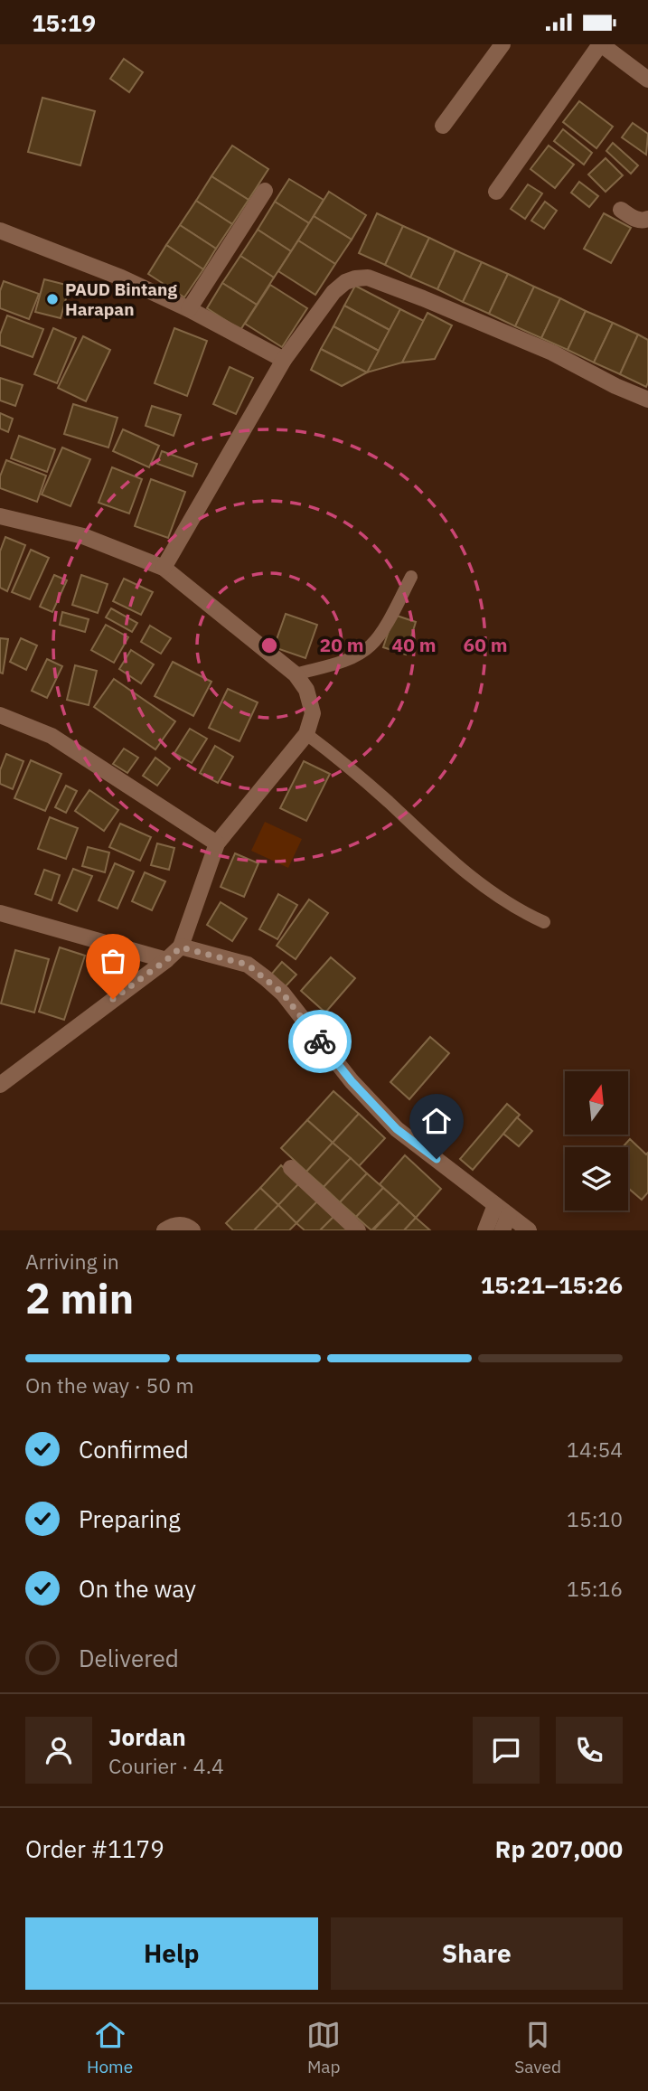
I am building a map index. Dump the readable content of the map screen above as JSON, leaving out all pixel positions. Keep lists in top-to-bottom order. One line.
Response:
{"places":["PAUD Bintang Harapan"],"north":"top","page":{"status":"15:19","heading":["2 min","Arriving in","15:21–15:26"],"panel":["Jordan","Courier · 4.4","Order #1179","Rp 207,000"],"bar":"On the way · 50 m","list":[["Confirmed","14:54"],["Preparing","15:10"],["On the way","15:16"],"Delivered"],"buttons":["Help","Share"],"tabs":["Home","Map","Saved"]},"rings":["20 m","40 m","60 m"]}
